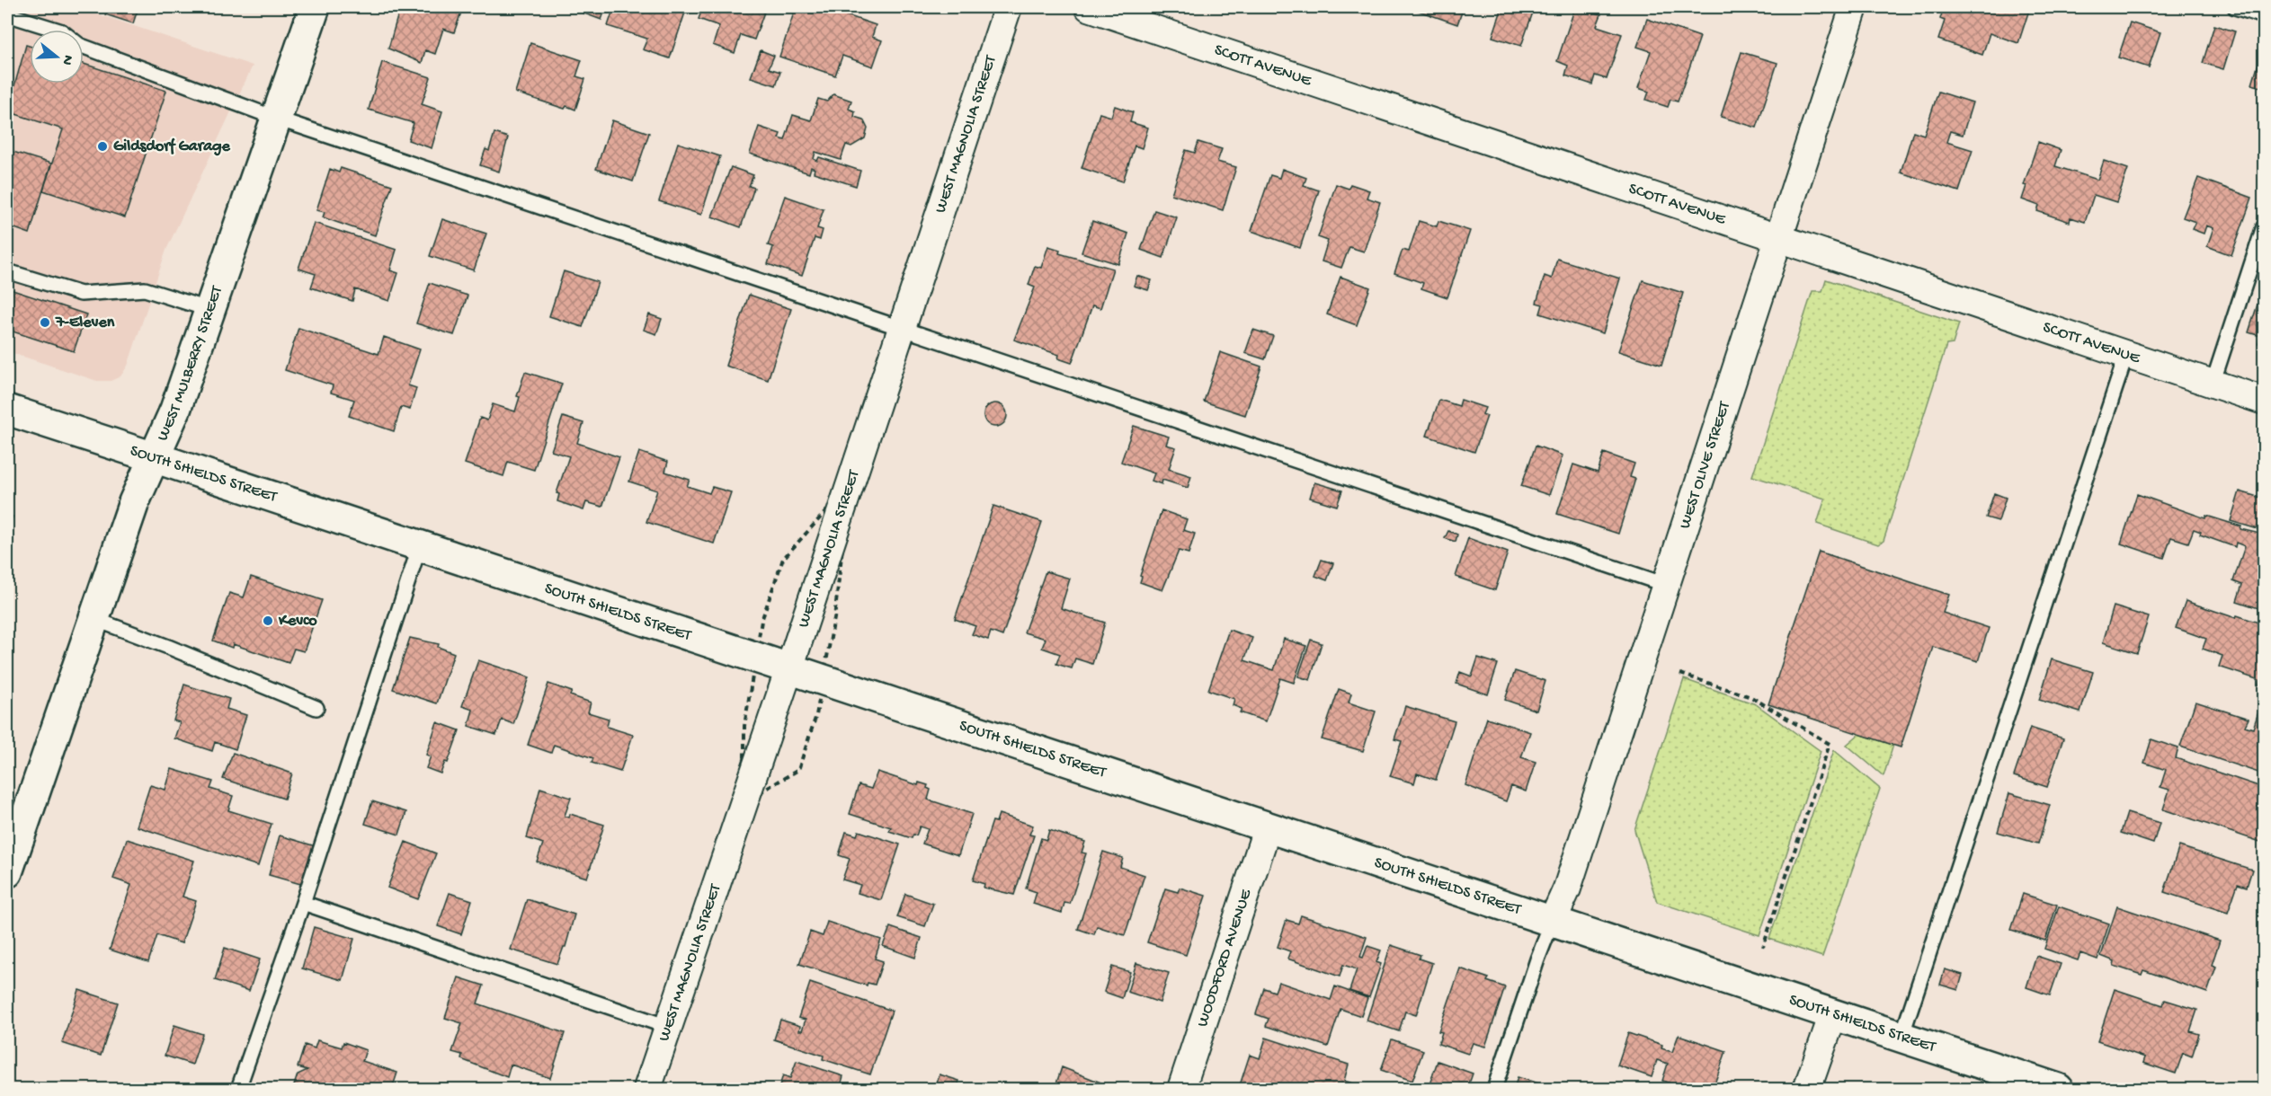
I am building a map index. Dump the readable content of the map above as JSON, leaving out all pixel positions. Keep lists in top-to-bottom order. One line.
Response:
{"streets":{"main road":["WEST MULBERRY STREET","SOUTH SHIELDS STREET"],"street":["SCOTT AVENUE","WEST MAGNOLIA STREET","WEST OLIVE STREET","WOODFORD AVENUE"]},"crossings":[["SCOTT AVENUE","WEST OLIVE STREET"],["WEST MAGNOLIA STREET","SOUTH SHIELDS STREET"],["WEST MULBERRY STREET","SOUTH SHIELDS STREET"],["WEST OLIVE STREET","SOUTH SHIELDS STREET"],["SOUTH SHIELDS STREET","WOODFORD AVENUE"]],"places":["Gildsdorf Garage","7-Eleven","Kevco"],"north":"right"}
